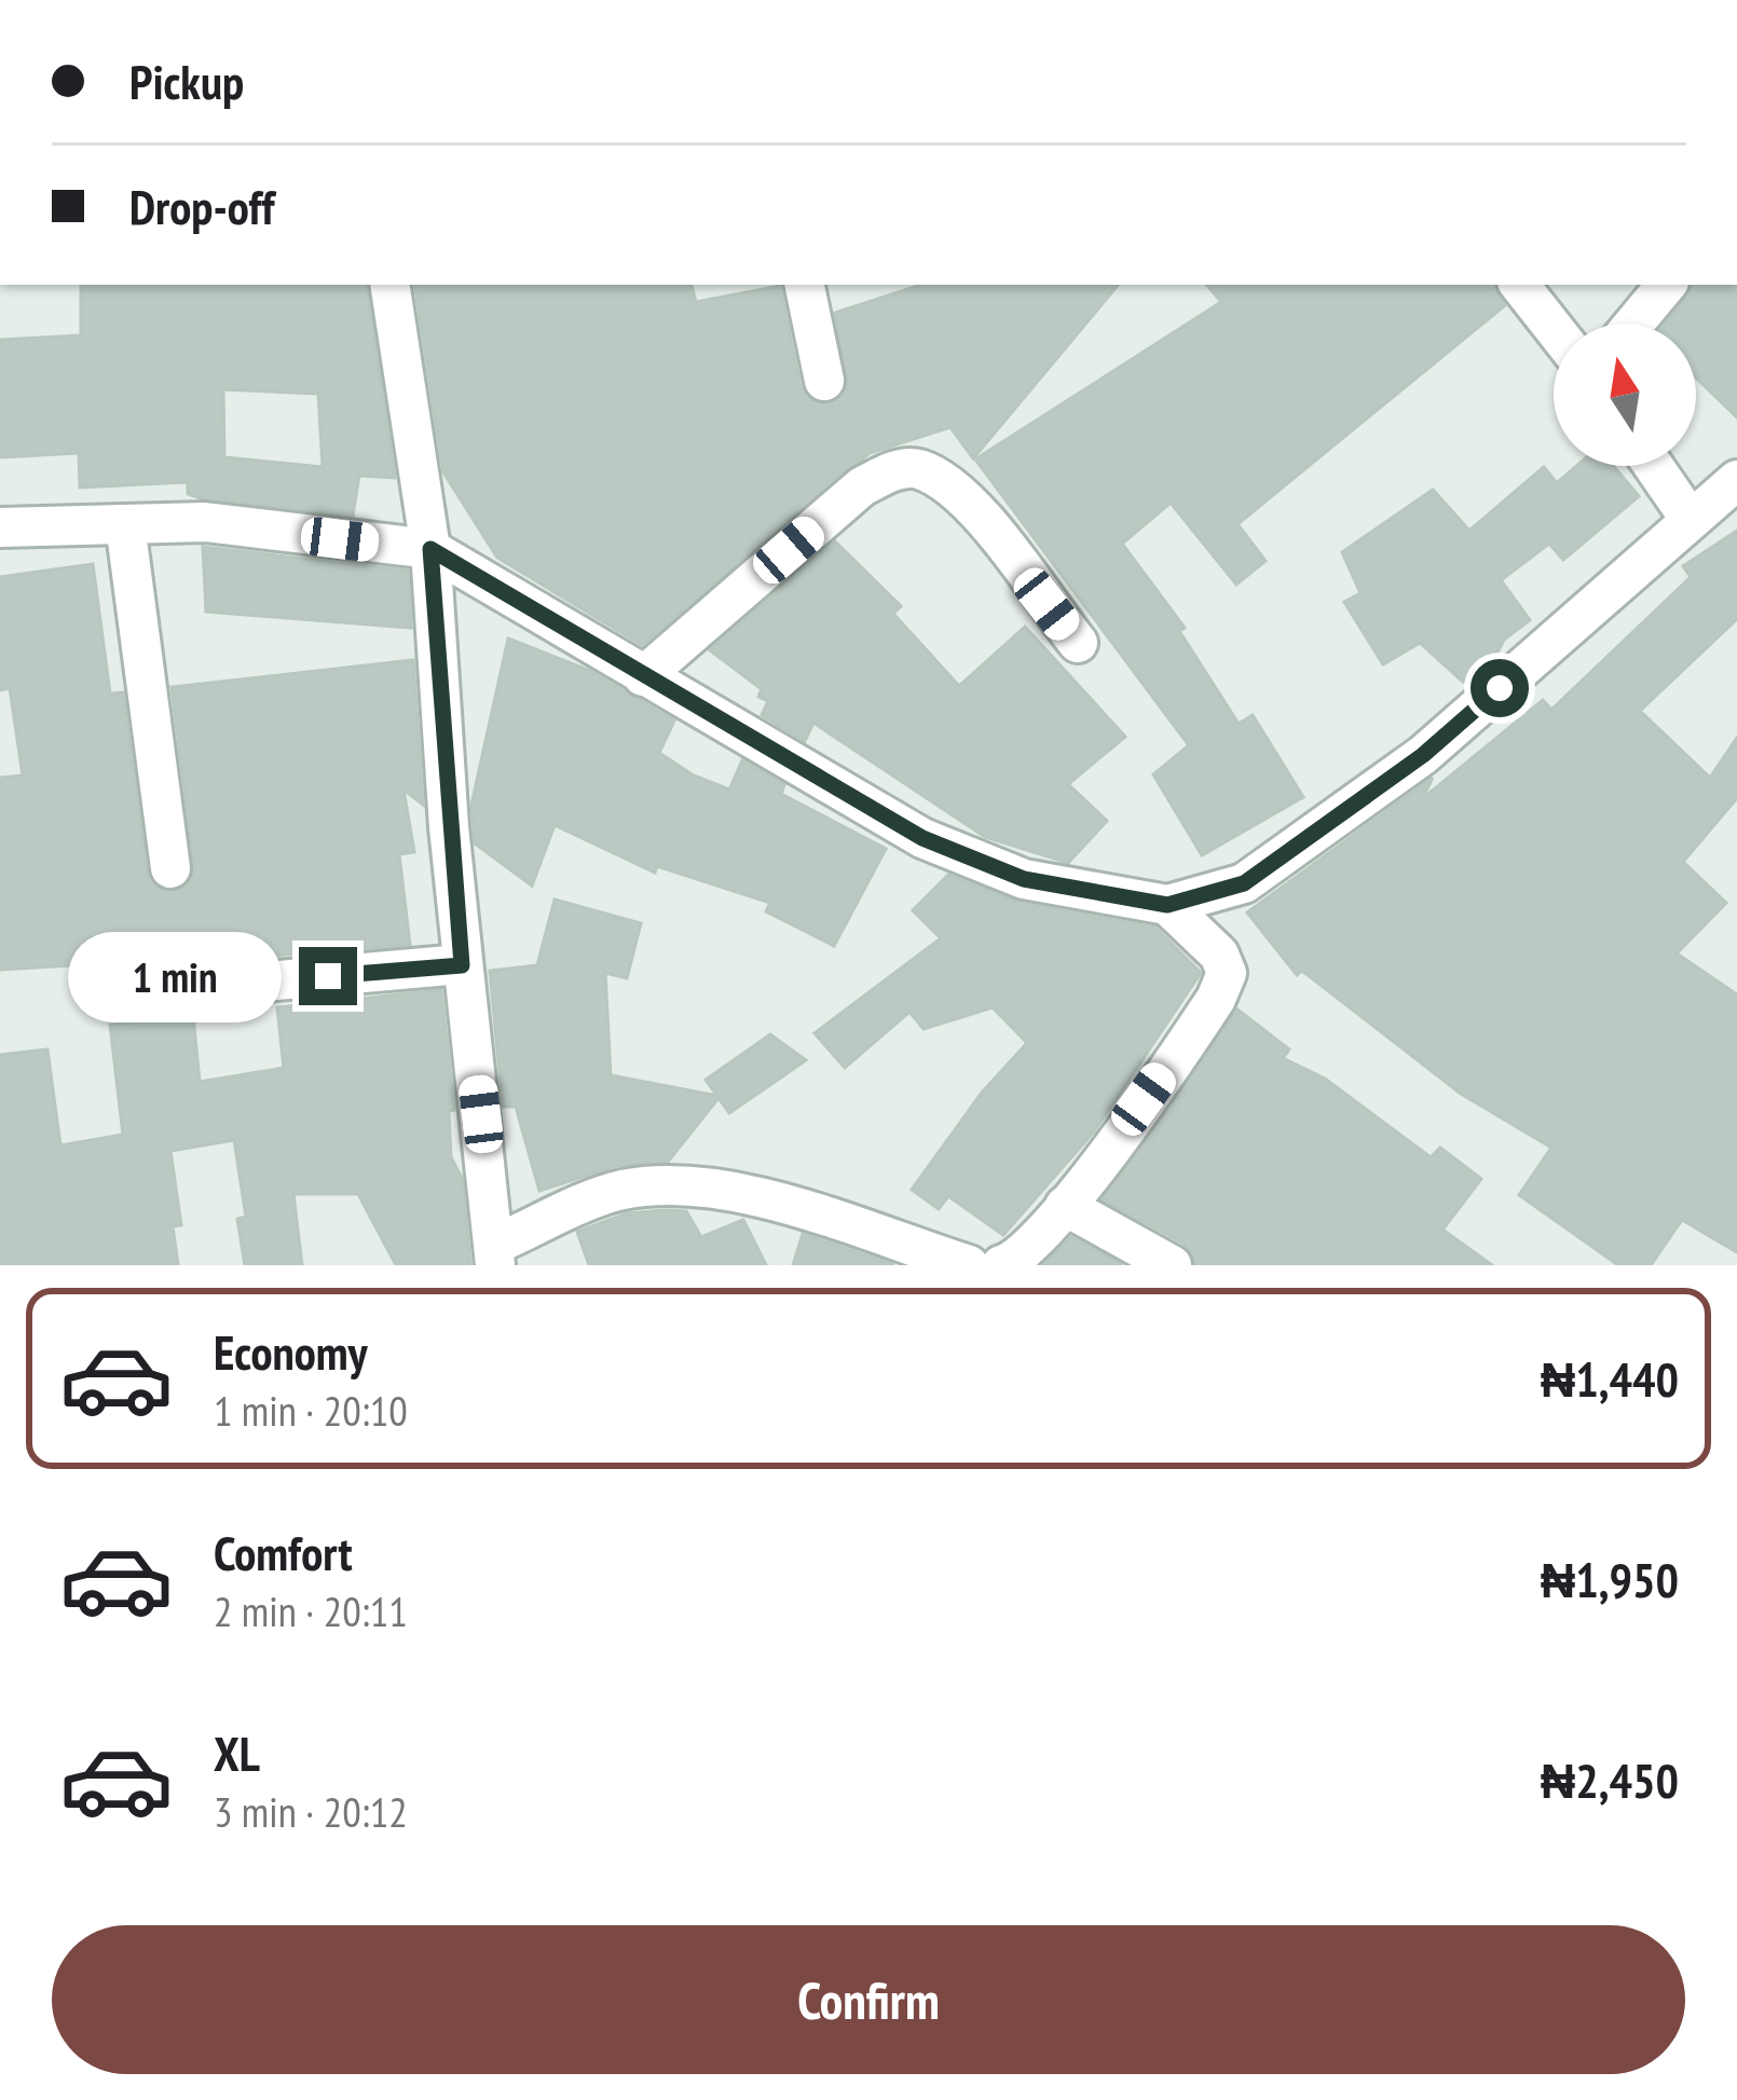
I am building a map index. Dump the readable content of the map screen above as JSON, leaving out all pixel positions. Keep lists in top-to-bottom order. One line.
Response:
{"north":"top","page":{"banner":["Pickup","Drop-off"],"bubble":"1 min","list":[{"name":"Economy","note":"1 min · 20:10","value":"₦1,440"},{"name":"Comfort","note":"2 min · 20:11","value":"₦1,950"},{"name":"XL","note":"3 min · 20:12","value":"₦2,450"}],"buttons":"Confirm"}}
